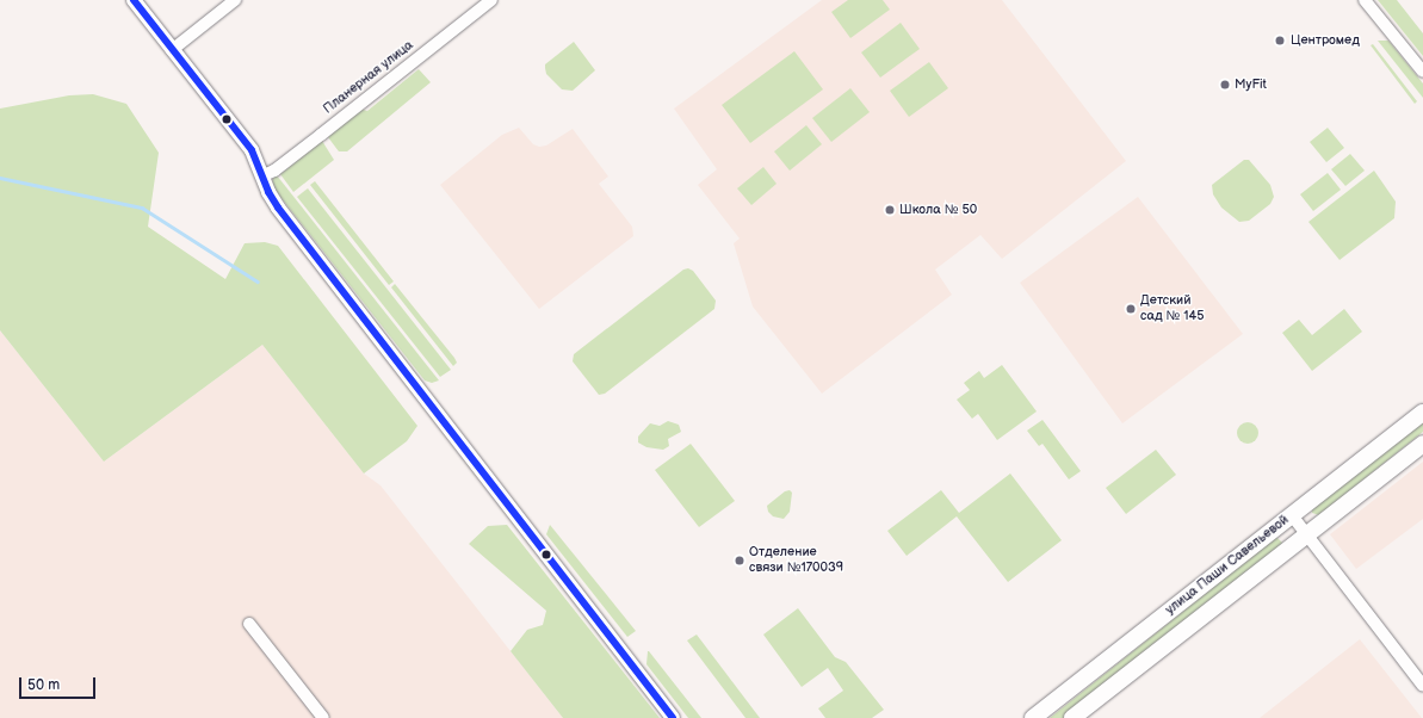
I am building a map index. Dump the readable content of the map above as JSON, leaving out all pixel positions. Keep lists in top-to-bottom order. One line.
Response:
{"streets":{"main road":["улица Паши Савельевой"],"street":["Планерная улица"]},"places":["Центромед","MyFit","Школа № 50","Детский сад № 145","Отделение связи №170039"],"scale_bar":"50 m"}
